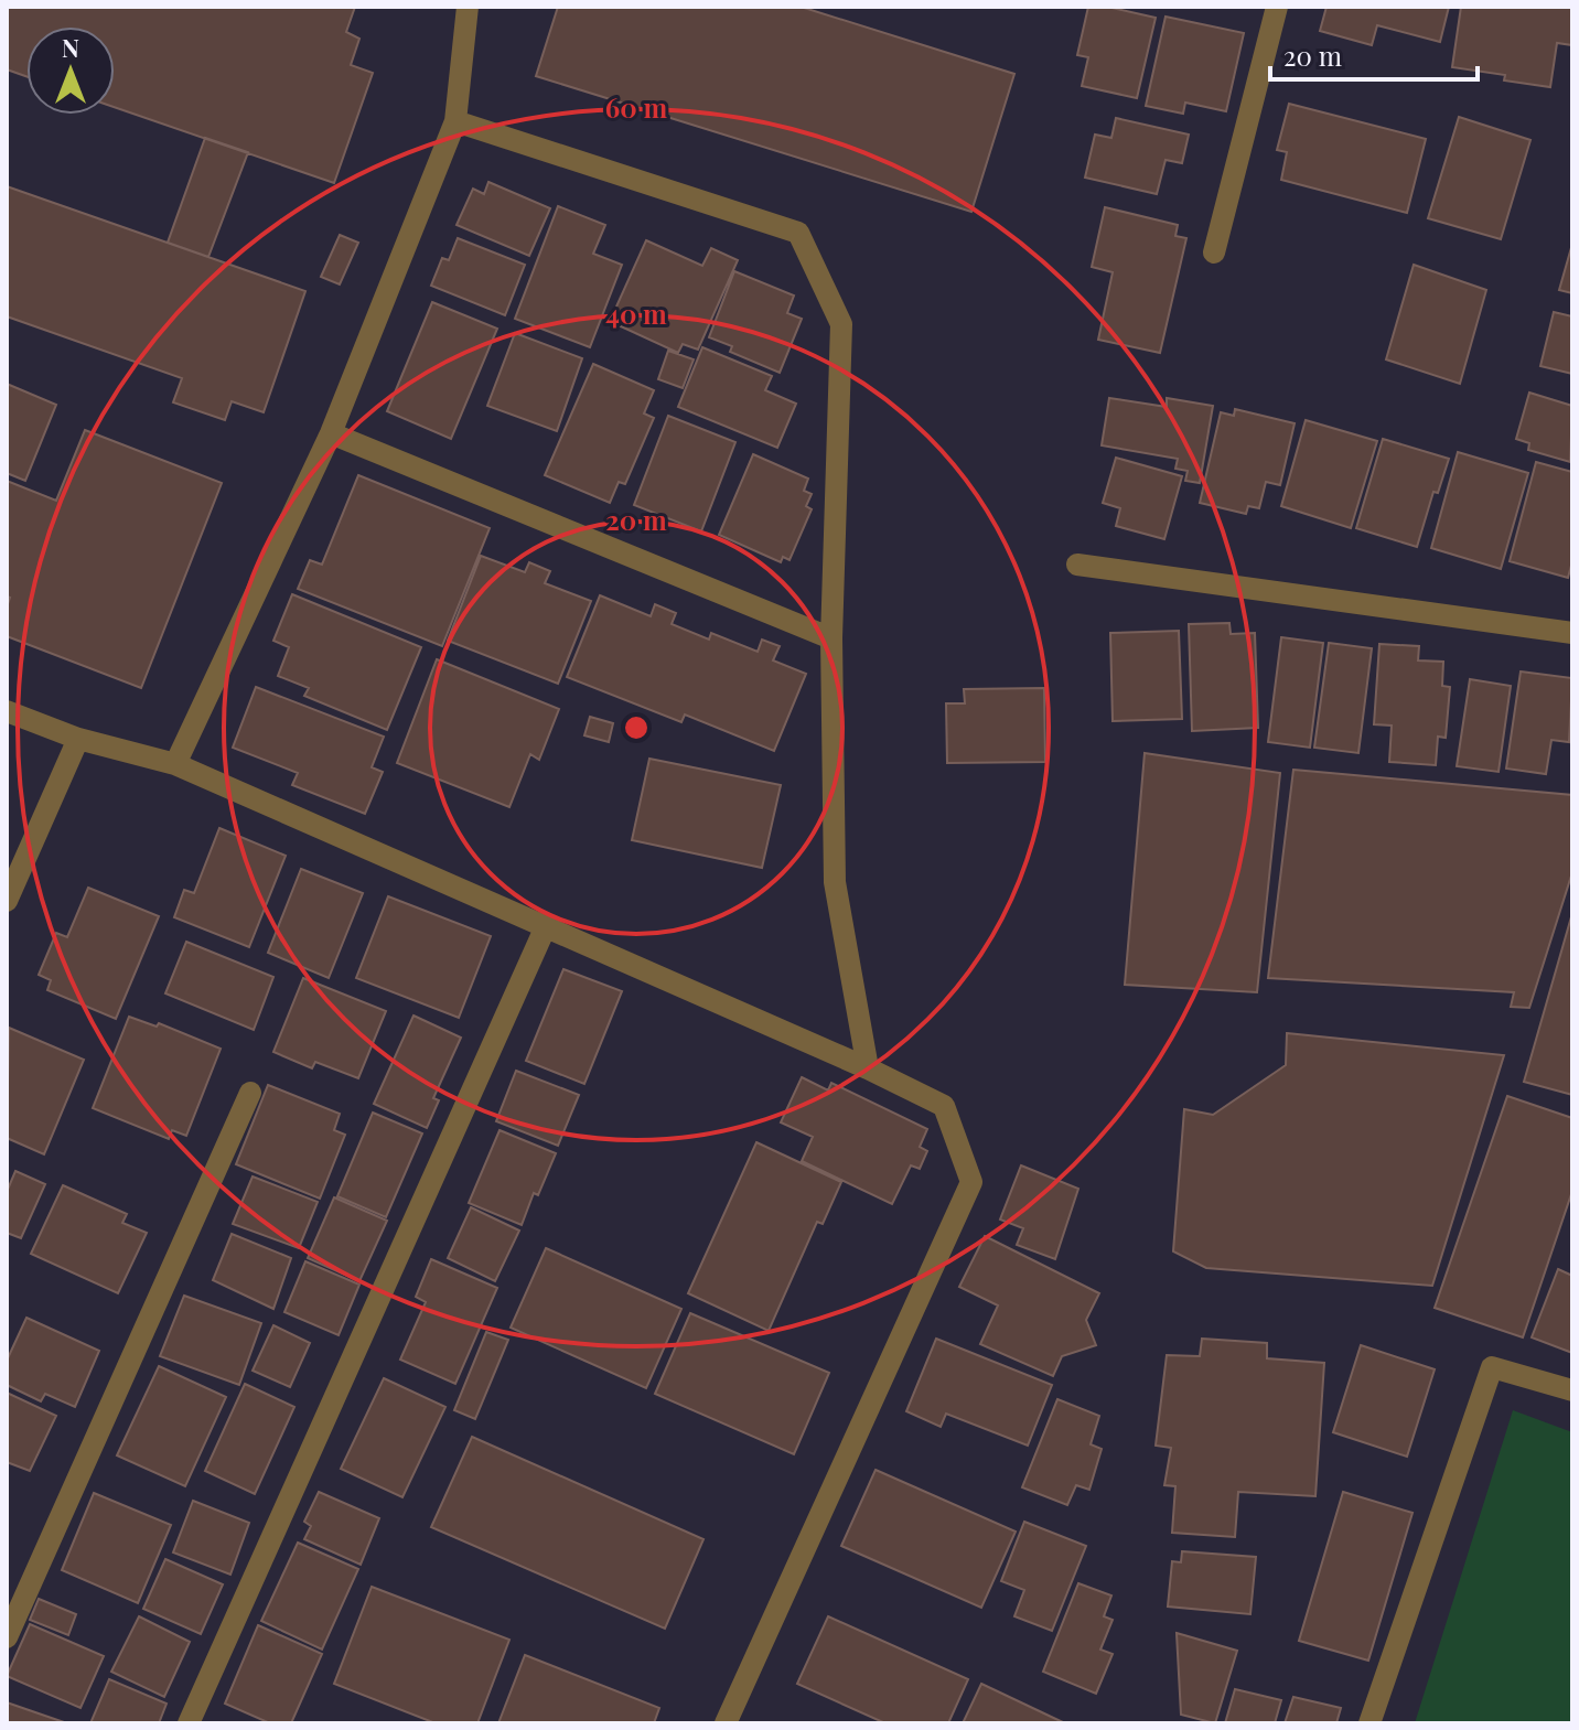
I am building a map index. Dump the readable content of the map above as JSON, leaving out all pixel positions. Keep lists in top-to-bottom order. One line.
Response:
{"scale_bar":"20 m","north":"top","rings":["60 m","40 m","20 m"]}
